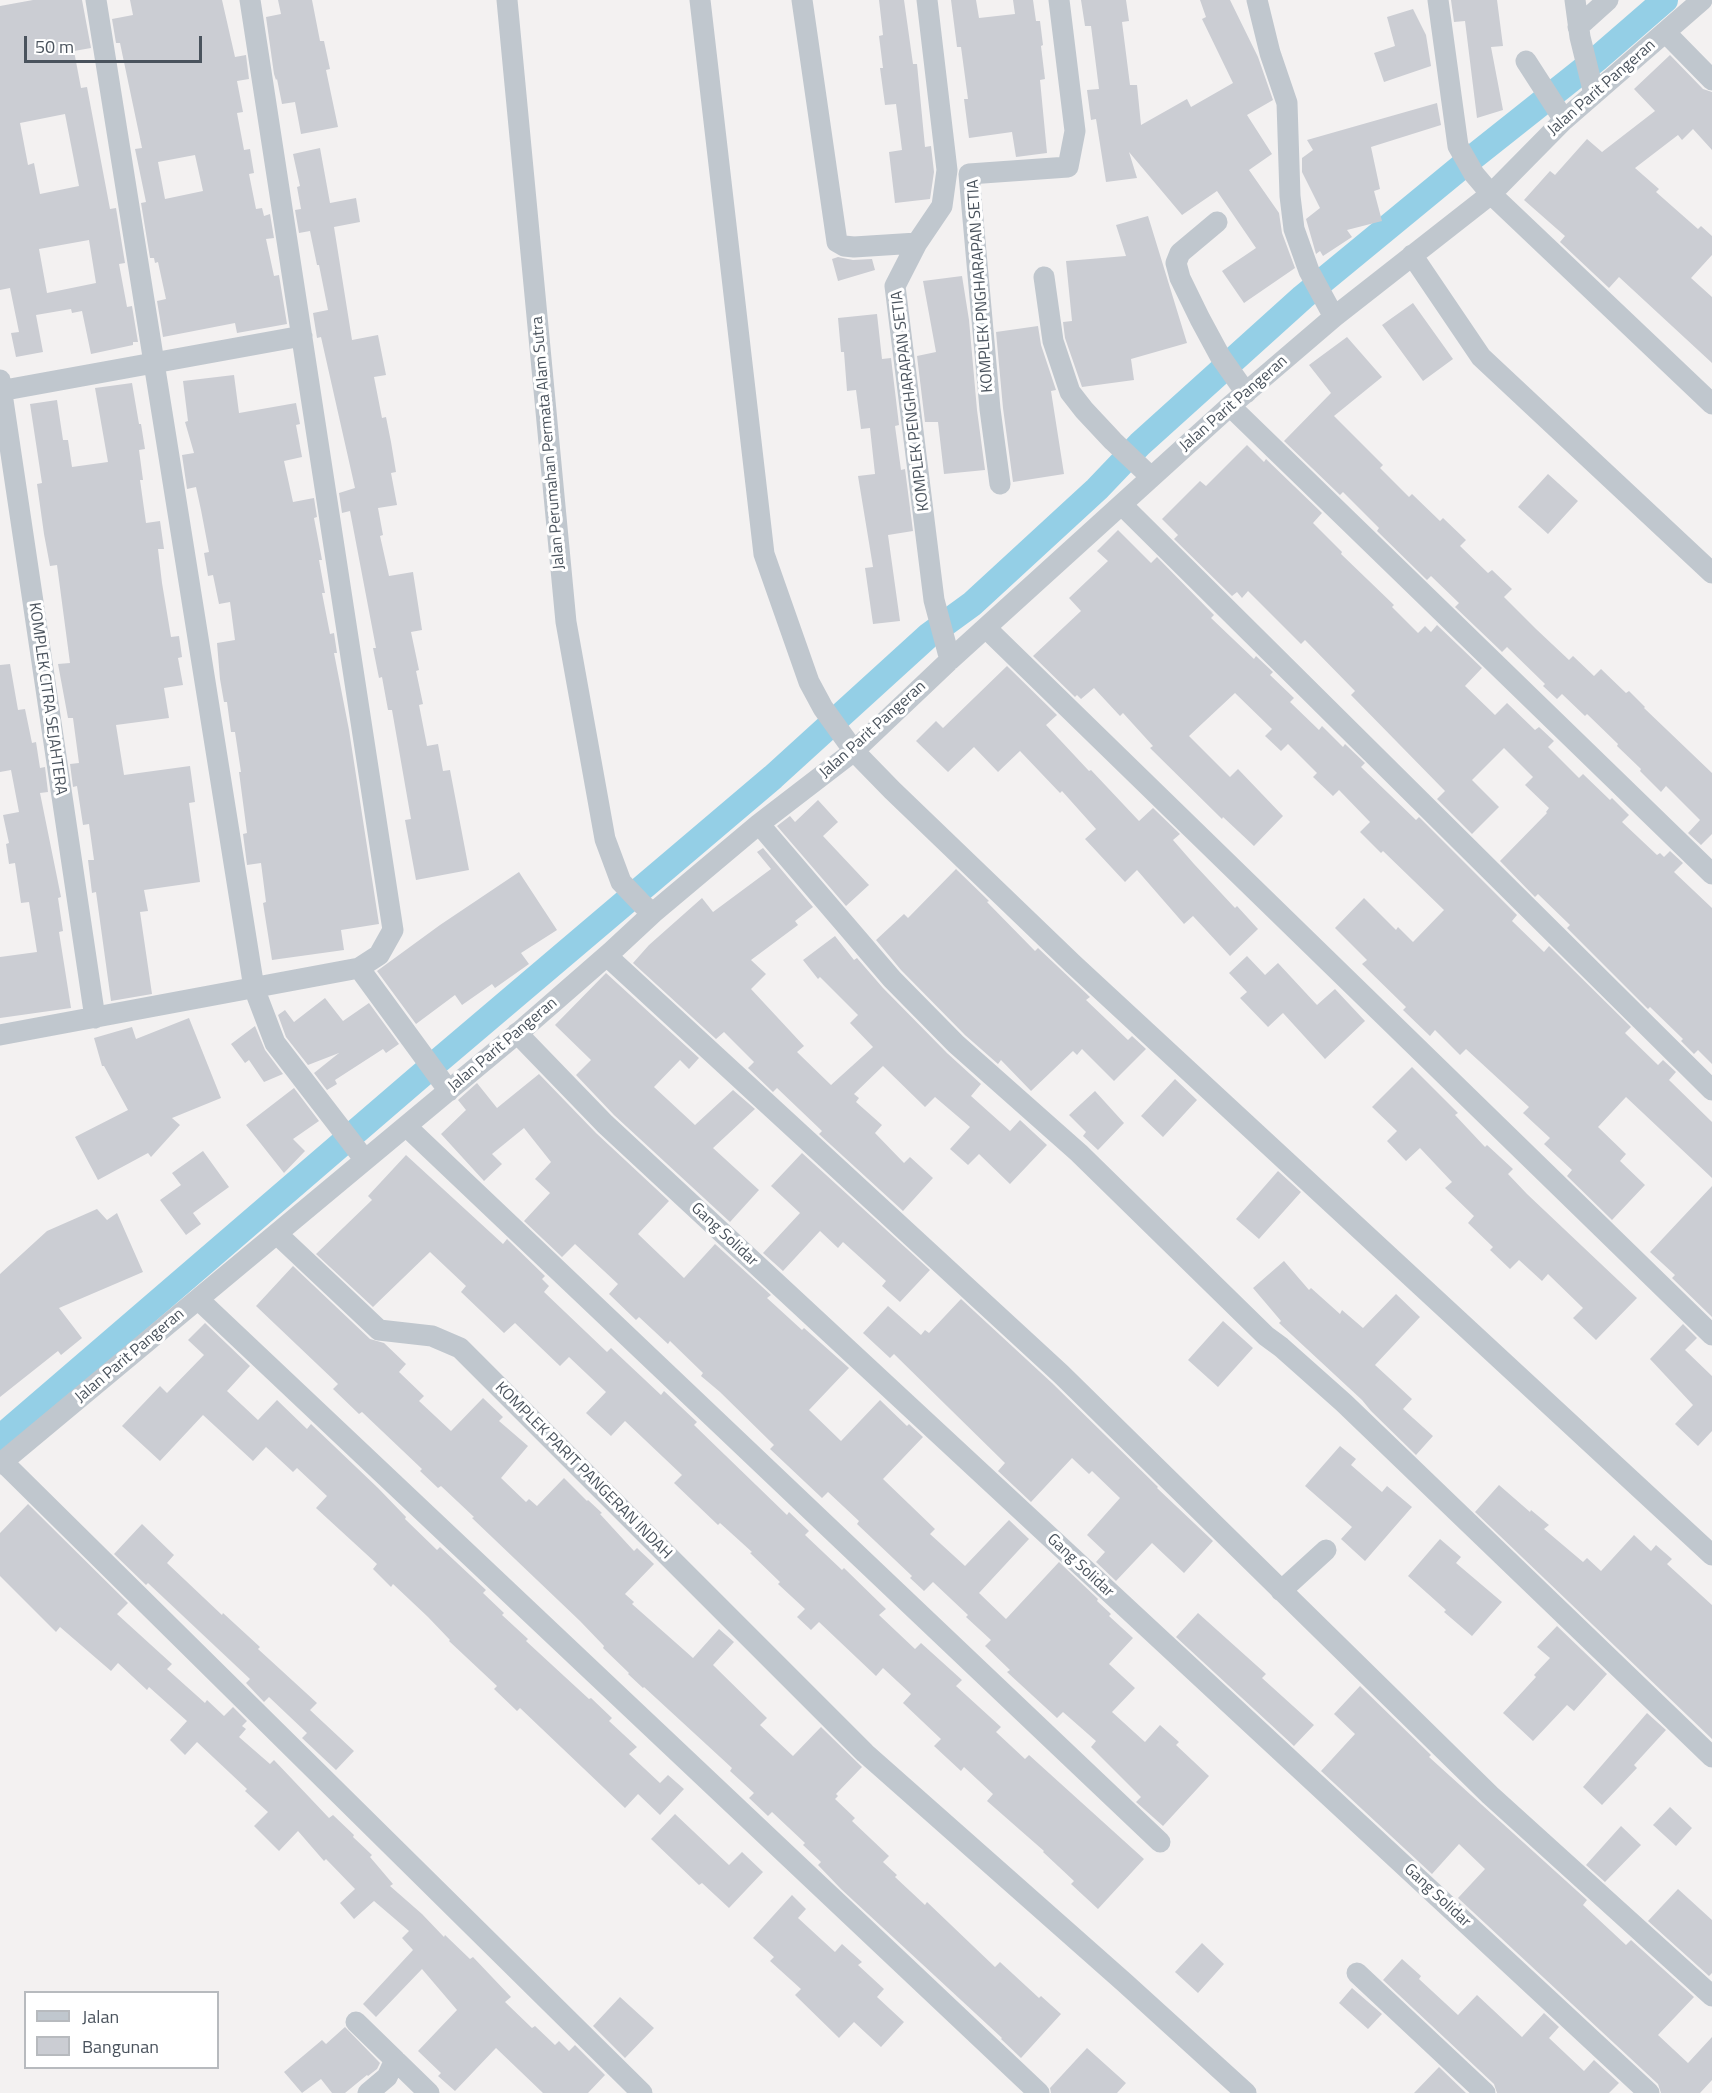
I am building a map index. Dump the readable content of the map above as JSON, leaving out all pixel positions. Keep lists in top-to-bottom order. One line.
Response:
{"streets":{"street":["Jalan Parit Pangeran","KOMPLEK PNGHARAPAN SETIA","KOMPLEK PENGHARAPAN SETIA","Jalan Perumahan Permata Alam Sutra","KOMPLEK CITRA SEJAHTERA","Gang Solidar","KOMPLEK PARIT PANGERAN INDAH"]},"crossings":[["Jalan Parit Pangeran","KOMPLEK PENGHARAPAN SETIA"],["Jalan Parit Pangeran","Jalan Perumahan Permata Alam Sutra"],["Jalan Parit Pangeran","Gang Solidar"],["Jalan Parit Pangeran","KOMPLEK PARIT PANGERAN INDAH"]],"legend":["Jalan","Bangunan"],"scale_bar":"50 m"}
